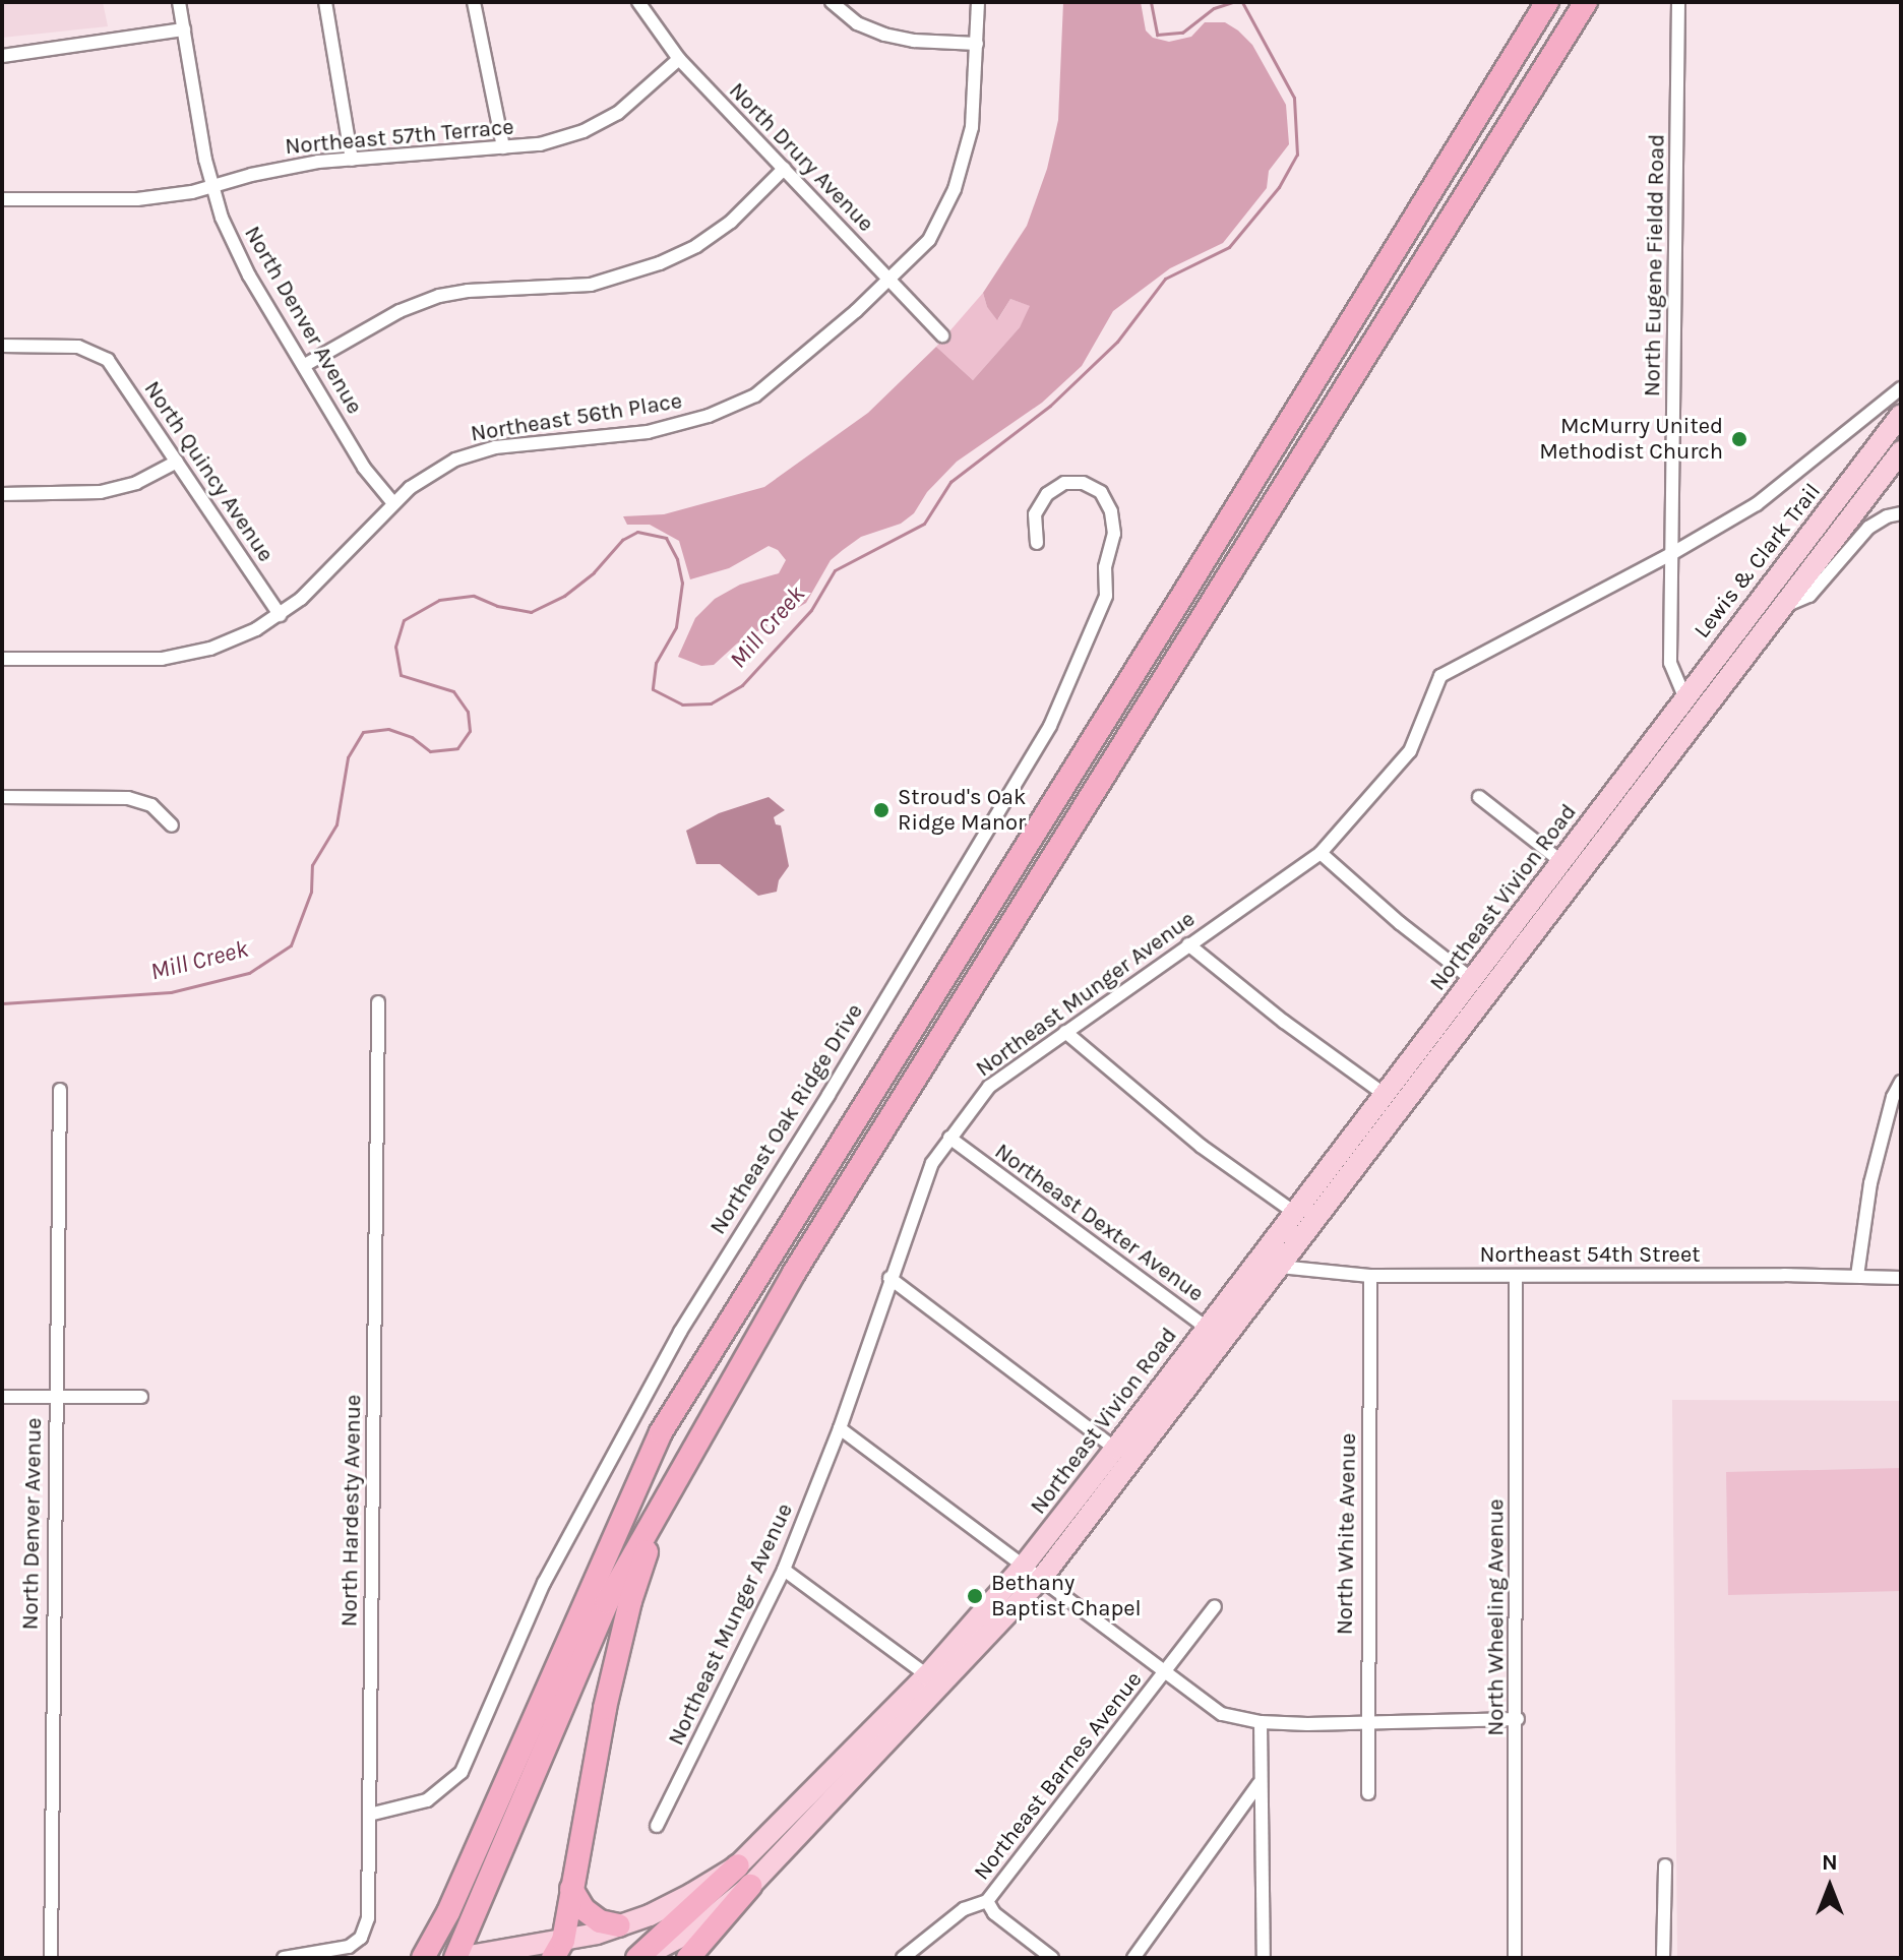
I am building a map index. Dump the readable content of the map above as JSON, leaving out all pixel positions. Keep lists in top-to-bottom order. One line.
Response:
{"streets":{"main road":["Lewis & Clark Trail","Northeast Vivion Road"],"street":["Northeast 57th Terrace","North Drury Avenue","North Eugene Fieldd Road","North Denver Avenue","Northeast 56th Place","North Quincy Avenue","Northeast Munger Avenue","Northeast Oak Ridge Drive","Northeast Dexter Avenue","Northeast 54th Street","North Hardesty Avenue","North White Avenue","North Wheeling Avenue","Northeast Barnes Avenue"]},"crossings":[["Northeast 57th Terrace","North Drury Avenue"],["Northeast 57th Terrace","North Denver Avenue"],["North Drury Avenue","Northeast 56th Place"],["North Eugene Fieldd Road","Lewis & Clark Trail"],["North Eugene Fieldd Road","Northeast Munger Avenue"],["North Denver Avenue","Northeast 56th Place"],["Northeast 56th Place","North Quincy Avenue"],["Lewis & Clark Trail","Northeast Vivion Road"],["Northeast Vivion Road","Northeast Dexter Avenue"],["Northeast Vivion Road","Northeast 54th Street"],["Northeast Munger Avenue","Northeast Dexter Avenue"],["Northeast Oak Ridge Drive","North Hardesty Avenue"],["Northeast 54th Street","North White Avenue"],["Northeast 54th Street","North Wheeling Avenue"]],"water":["Mill Creek"],"places":["McMurry United Methodist Church","Stroud's Oak Ridge Manor","Bethany Baptist Chapel"],"north":"top"}
